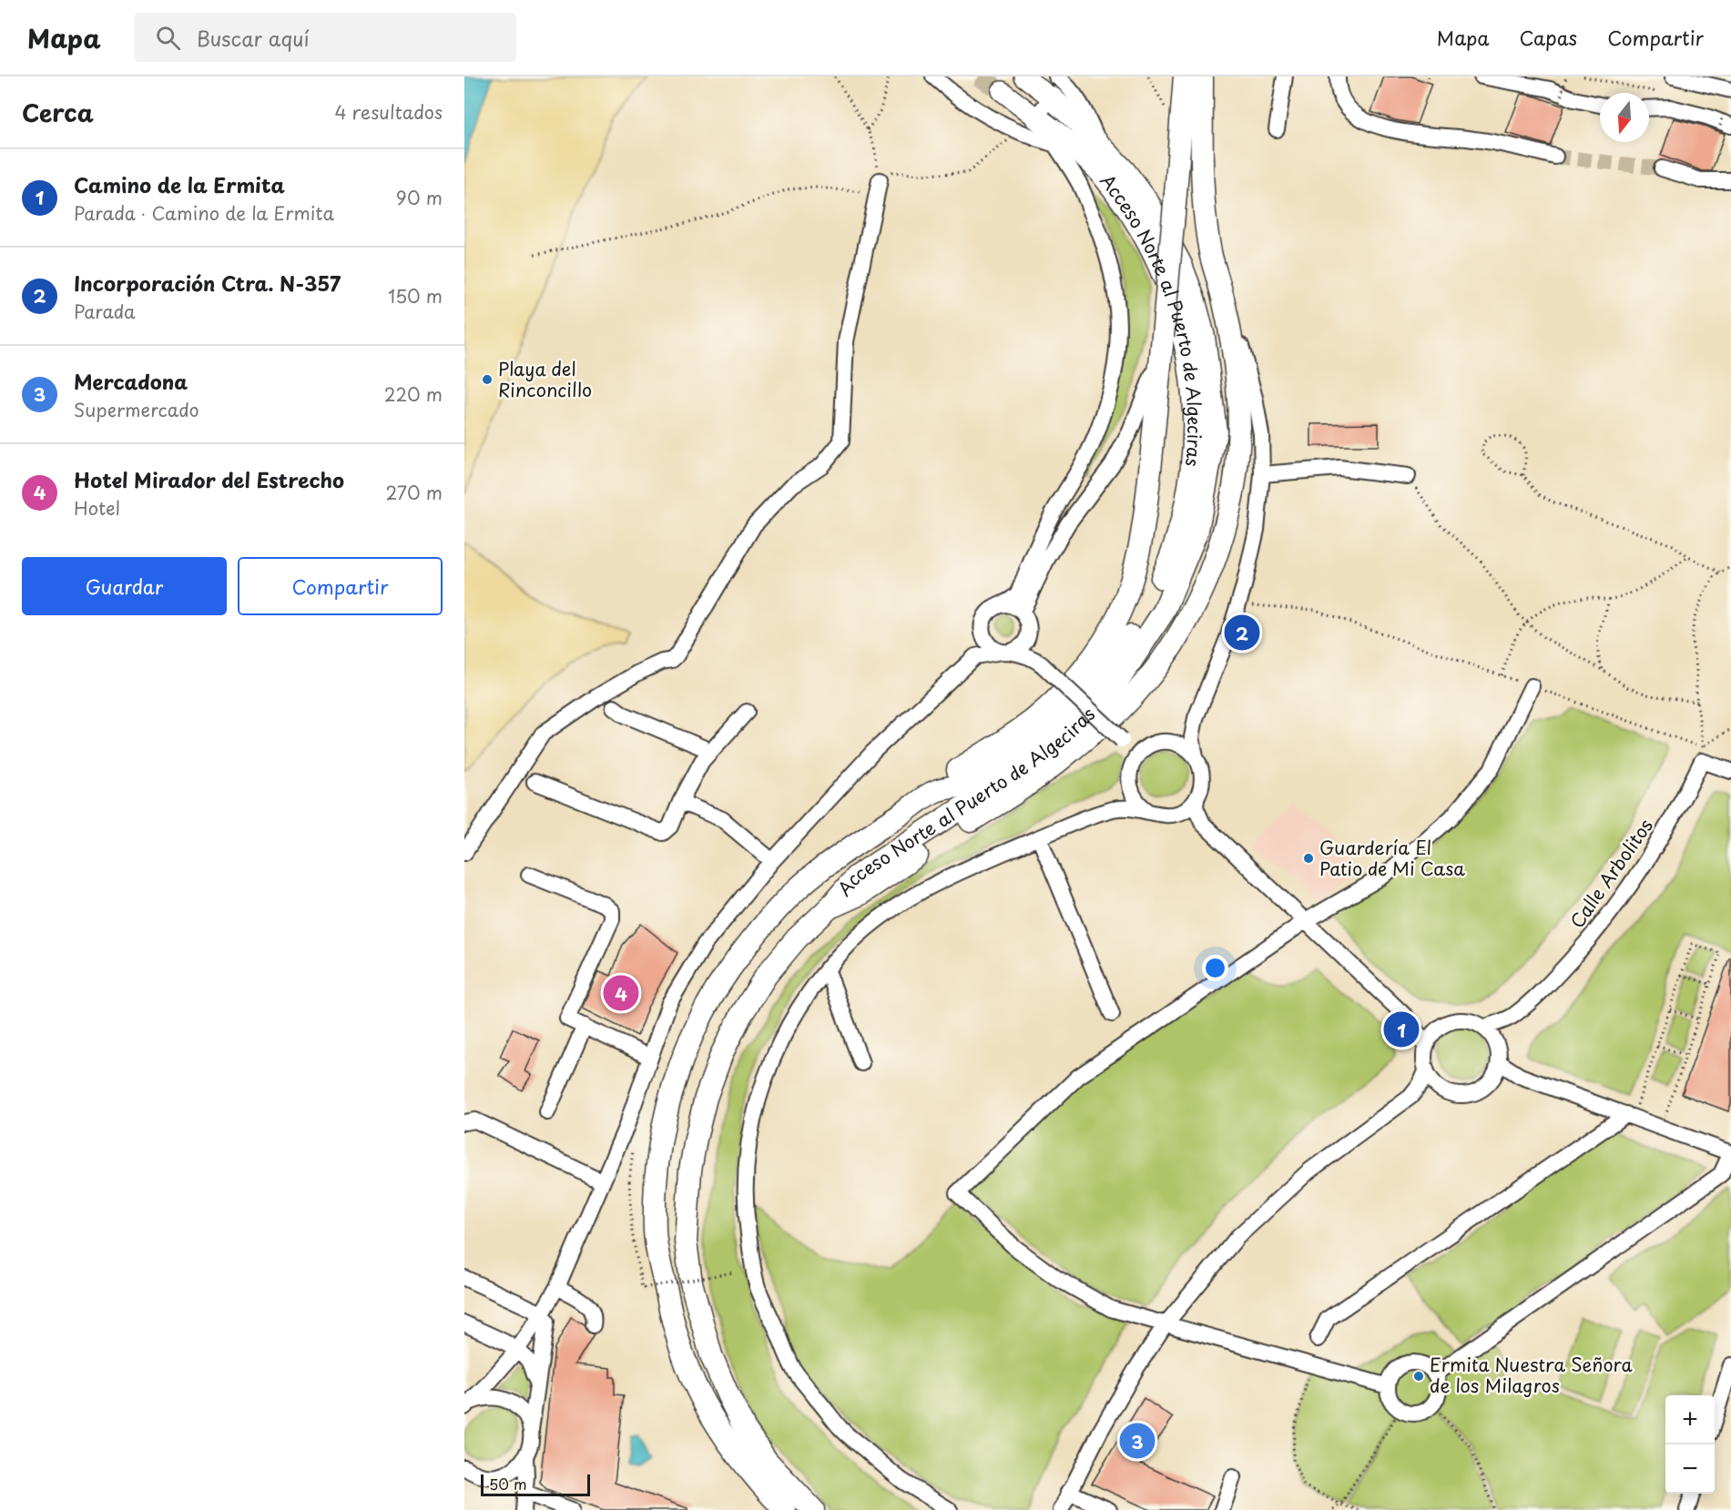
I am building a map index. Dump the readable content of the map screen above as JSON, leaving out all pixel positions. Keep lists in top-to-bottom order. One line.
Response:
{"streets":{"highway":["Acceso Norte al Puerto de Algeciras"],"street":["Calle Arbolitos"]},"places":["Playa del Rinconcillo","Guardería El Patio de Mi Casa","Ermita Nuestra Señora de los Milagros"],"scale_bar":"50 m","north":"bottom","page":{"header":"Mapa","search":"Buscar aquí","nav":["Mapa","Capas","Compartir"],"heading":["Cerca","4 resultados"],"list":[{"mark":"1","name":"Camino de la Ermita","note":"Parada · Camino de la Ermita","value":"90 m"},{"mark":"2","name":"Incorporación Ctra. N-357","note":"Parada","value":"150 m"},{"mark":"3","name":"Mercadona","note":"Supermercado","value":"220 m"},{"mark":"4","name":"Hotel Mirador del Estrecho","note":"Hotel","value":"270 m"}],"buttons":["Guardar","Compartir"],"pins":["2","4","1","3"],"map_buttons":["+","−"],"scale":"50 m"}}
